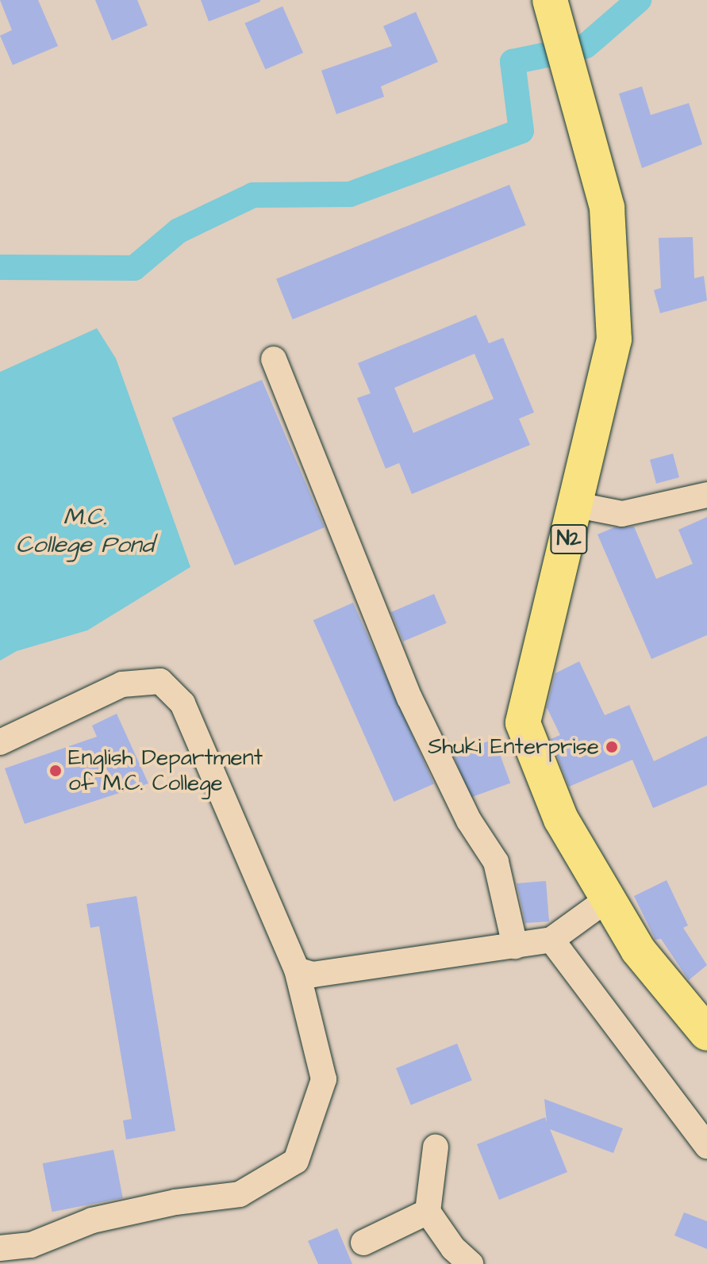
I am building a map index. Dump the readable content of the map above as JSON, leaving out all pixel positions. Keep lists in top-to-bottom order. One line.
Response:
{"streets":{"highway":["N2"]},"water":["M.C. College Pond"],"places":["Shuki Enterprise","English Department of M.C. College"]}
